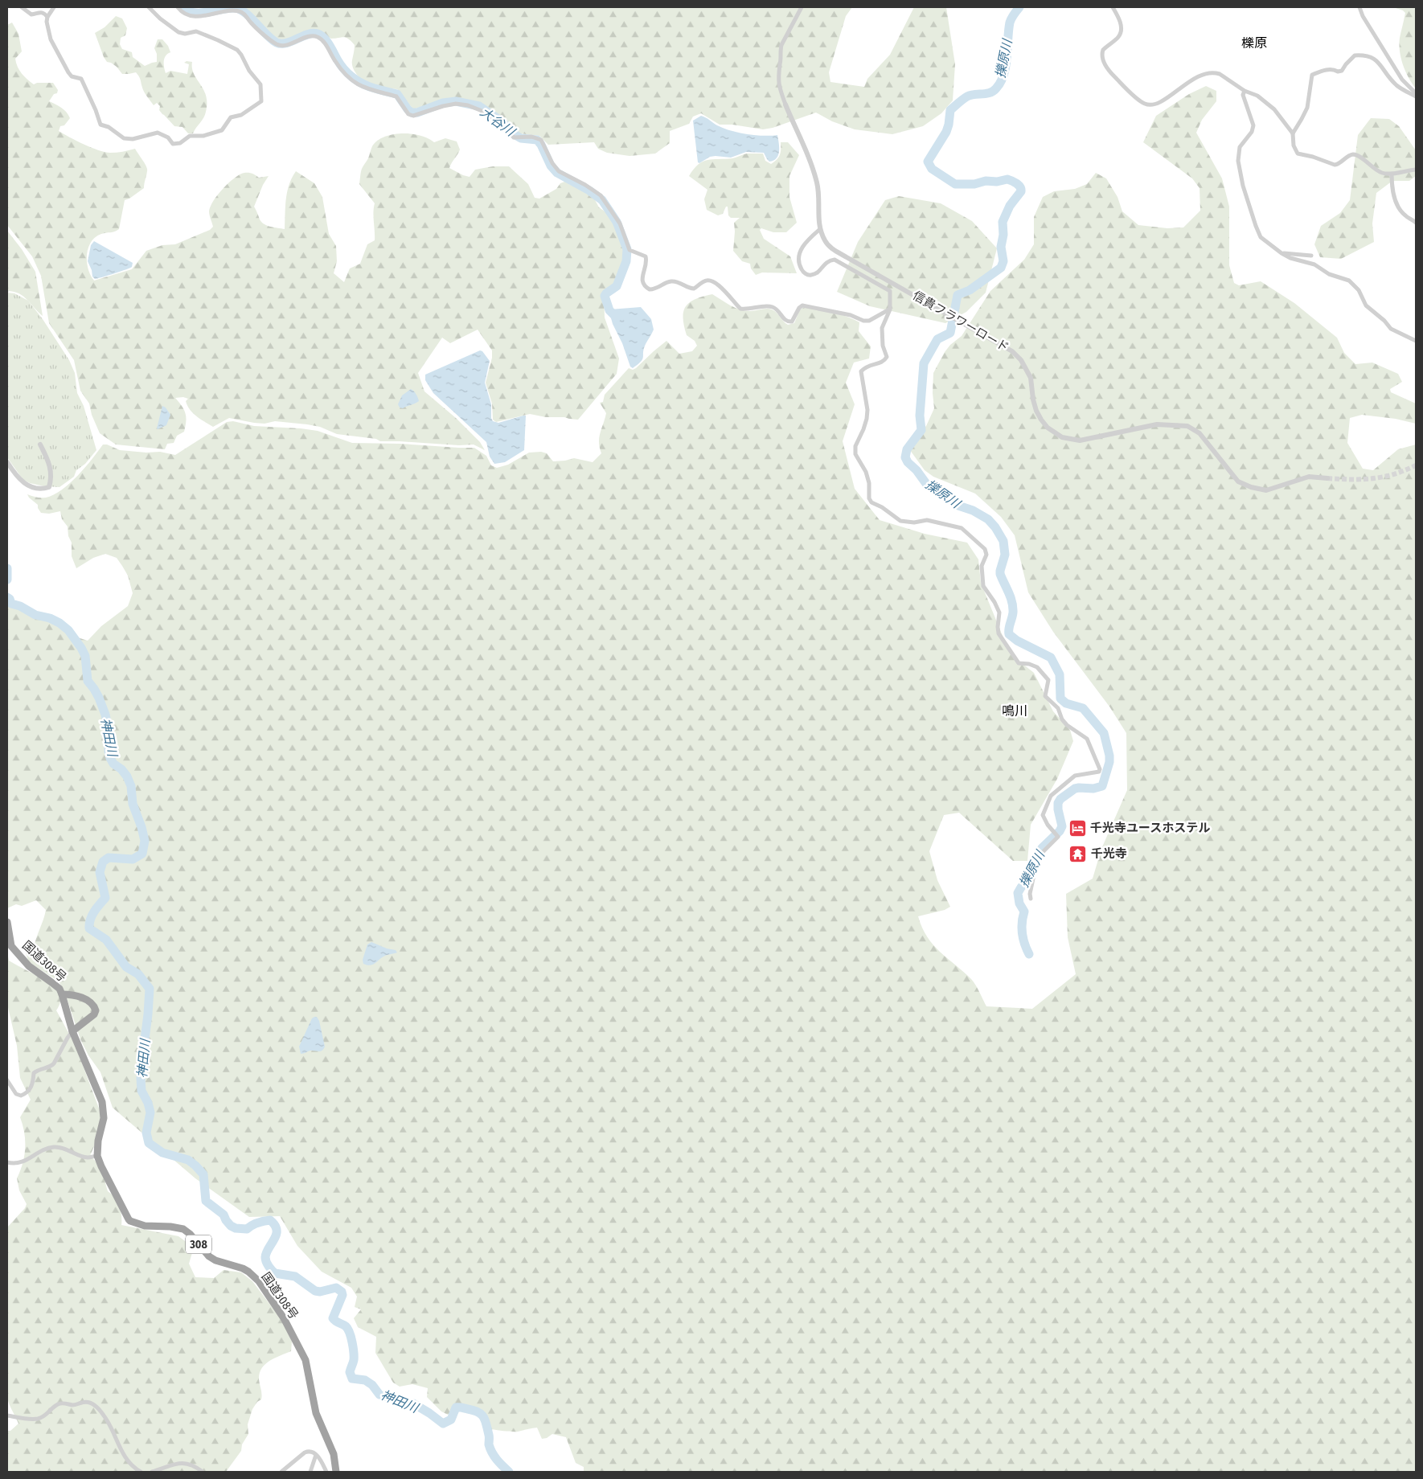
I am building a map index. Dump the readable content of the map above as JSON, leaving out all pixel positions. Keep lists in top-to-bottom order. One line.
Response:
{"streets":{"highway":["国道308号","308"],"street":["信貴フラワーロード"]},"districts":["櫟原","鳴川"],"water":["擽原川","大谷川","神田川"],"places":{"hotel":["千光寺ユースホステル"],"temple":["千光寺"]}}
